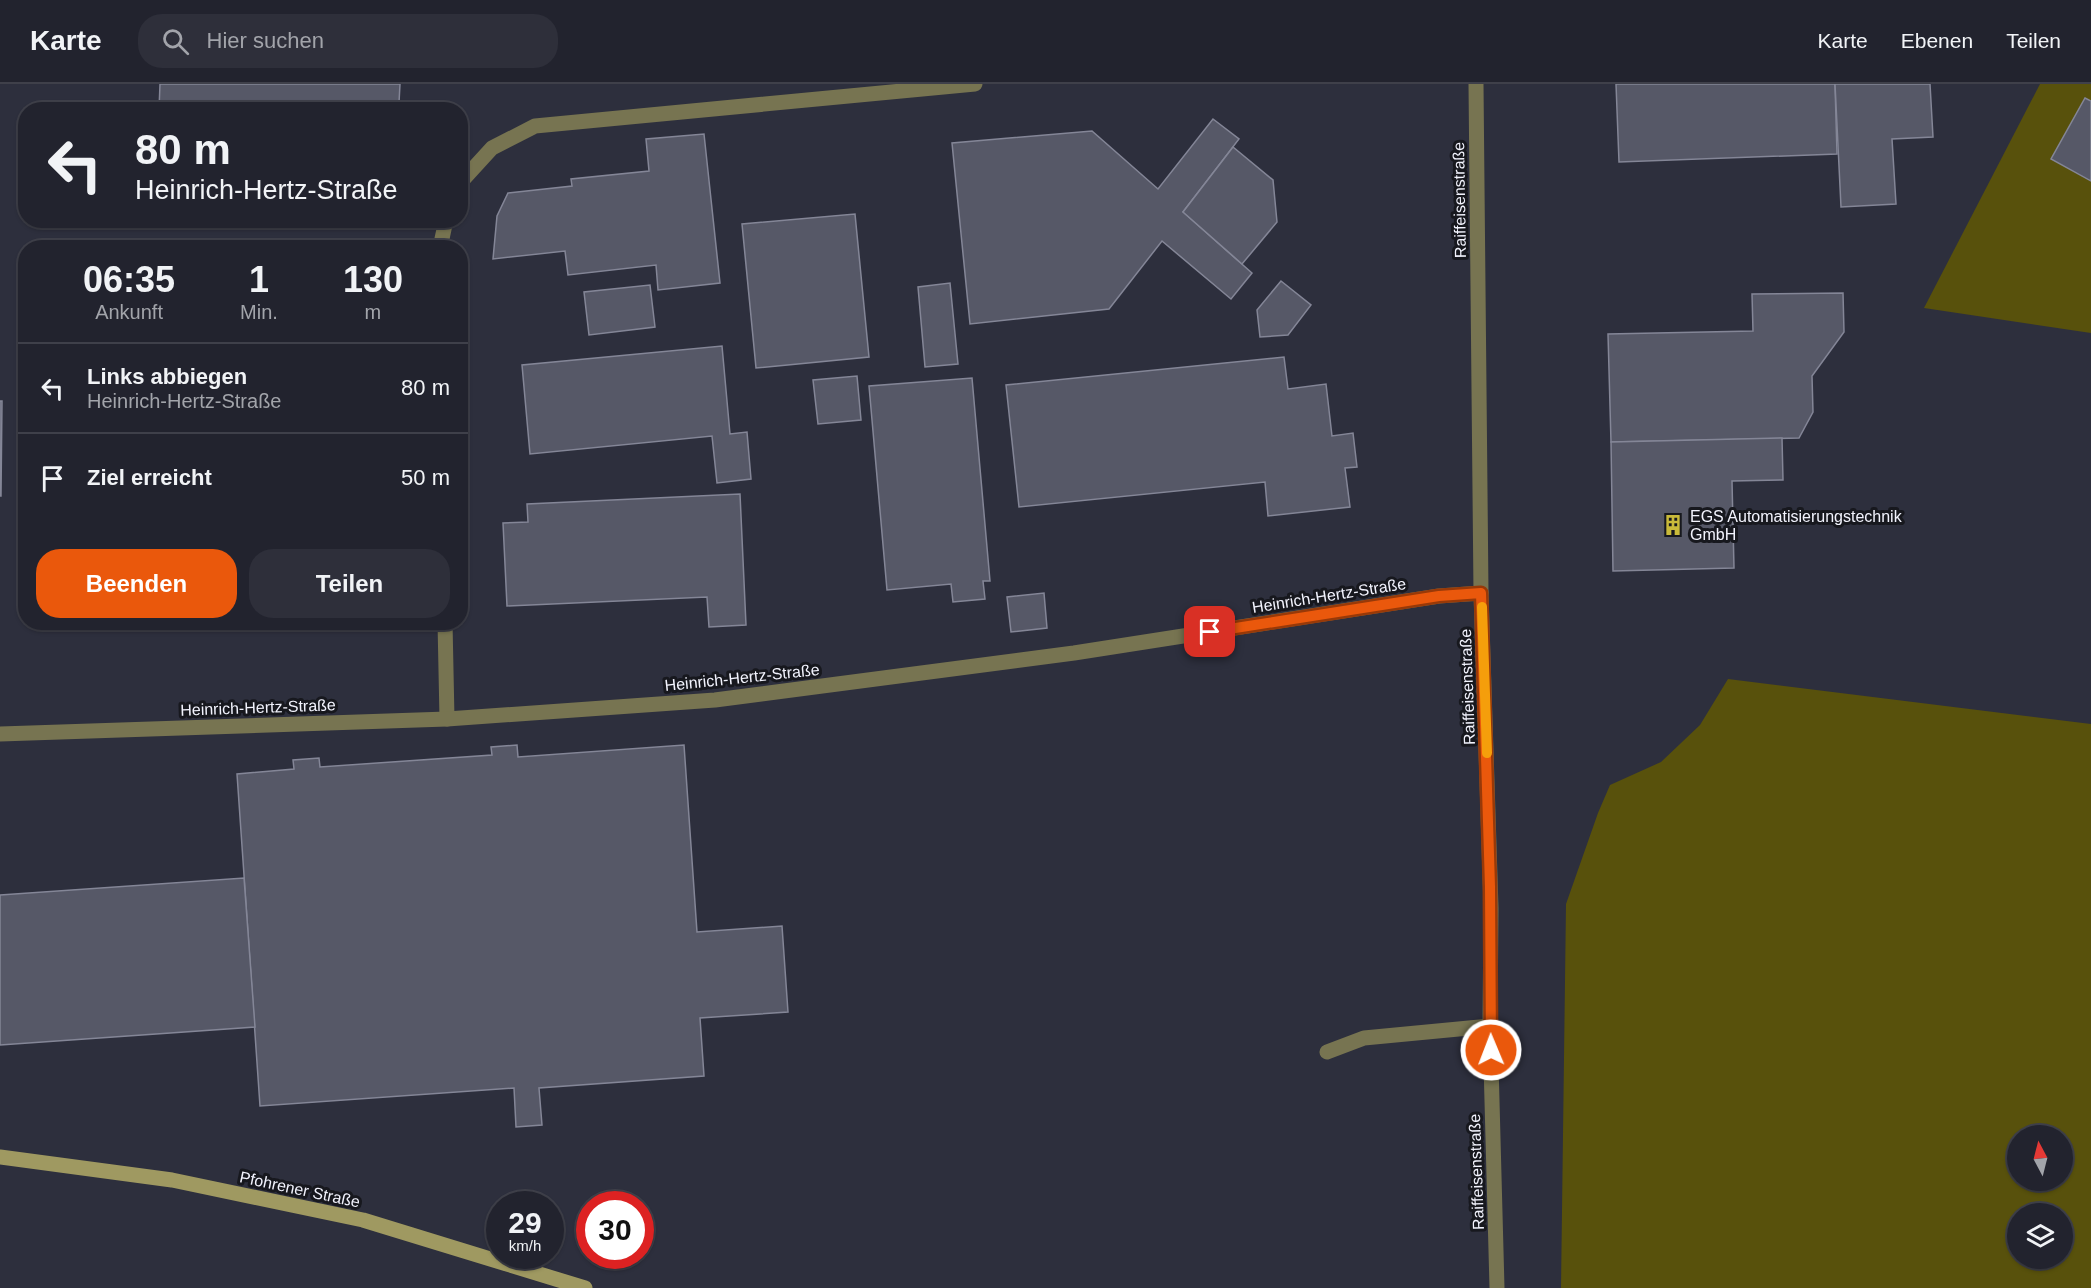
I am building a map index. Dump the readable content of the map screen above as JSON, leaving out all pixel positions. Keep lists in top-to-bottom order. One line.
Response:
{"streets":{"main road":["Pfohrener Straße"],"street":["Raiffeisenstraße","Heinrich-Hertz-Straße"]},"crossings":[["Raiffeisenstraße","Heinrich-Hertz-Straße"]],"places":{"building":["EGS Automatisierungstechnik GmbH"]},"north":"top","page":{"header":"Karte","search":"Hier suchen","nav":["Karte","Ebenen","Teilen"],"turn":["80 m","Heinrich-Hertz-Straße"],"eta":["06:35","Ankunft","1","Min.","130","m"],"list":[{"name":"Links abbiegen","note":"Heinrich-Hertz-Straße","value":"80 m"},{"name":"Ziel erreicht","value":"50 m"}],"buttons":["Beenden","Teilen"],"speed":"29 km/h","limit":"30"}}
